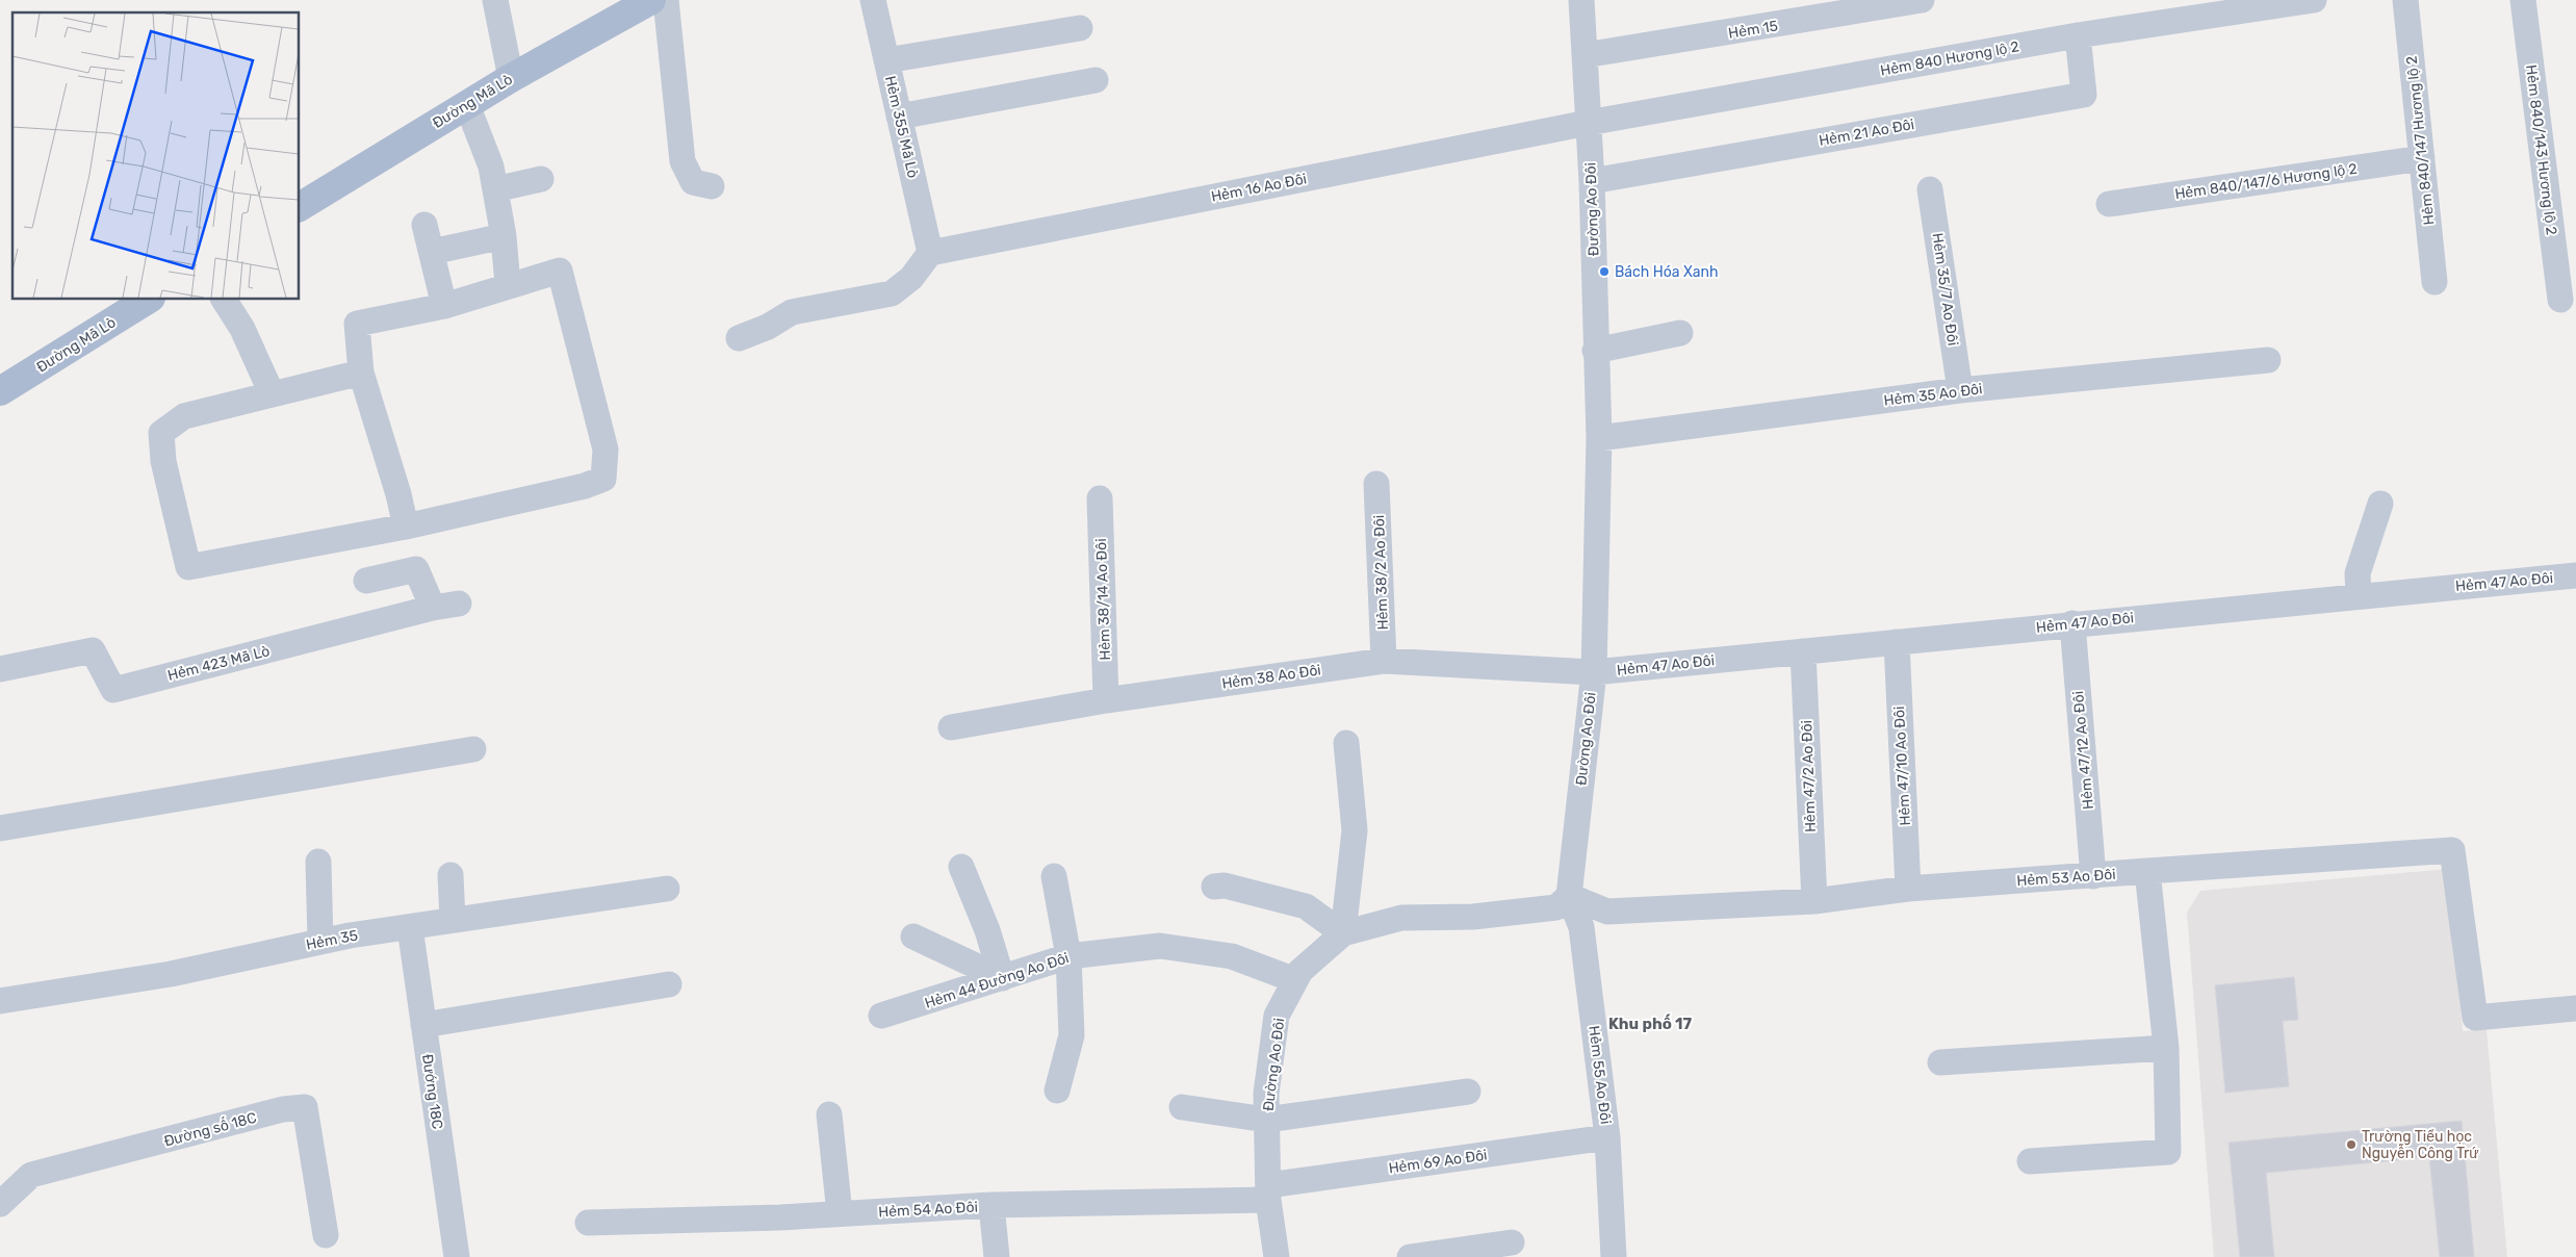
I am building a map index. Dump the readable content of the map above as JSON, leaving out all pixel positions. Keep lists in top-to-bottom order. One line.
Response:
{"streets":{"main road":["Đường Mã Lò"],"street":["Hẻm 15","Hẻm 840 Hương lộ 2","Hẻm 355 Mã Lò","Hẻm 21 Ao Đôi","Hẻm 840/147 Hương lộ 2","Hẻm 840/143 Hương lộ 2","Hẻm 840/147/6 Hương lộ 2","Hẻm 16 Ao Đôi","Đường Ao Đôi","Hẻm 35/7 Ao Đôi","Hẻm 35 Ao Đôi","Hẻm 38/2 Ao Đôi","Hẻm 47 Ao Đôi","Hẻm 38/14 Ao Đôi","Hẻm 423 Mã Lò","Hẻm 38 Ao Đôi","Hẻm 47/12 Ao Đôi","Hẻm 47/10 Ao Đôi","Hẻm 47/2 Ao Đôi","Hẻm 53 Ao Đôi","Hẻm 35","Hẻm 44 Đường Ao Đôi","Hẻm 55 Ao Đôi","Đướng 18C","Đường số 18C","Hẻm 69 Ao Đôi","Hẻm 54 Ao Đôi"]},"crossings":[["Hẻm 15","Đường Ao Đôi"],["Hẻm 840 Hương lộ 2","Hẻm 21 Ao Đôi"],["Hẻm 840 Hương lộ 2","Hẻm 16 Ao Đôi"],["Hẻm 840 Hương lộ 2","Đường Ao Đôi"],["Hẻm 355 Mã Lò","Hẻm 16 Ao Đôi"],["Hẻm 21 Ao Đôi","Đường Ao Đôi"],["Hẻm 840/147 Hương lộ 2","Hẻm 840/147/6 Hương lộ 2"],["Hẻm 16 Ao Đôi","Đường Ao Đôi"],["Đường Ao Đôi","Hẻm 35 Ao Đôi"],["Đường Ao Đôi","Hẻm 47 Ao Đôi"],["Đường Ao Đôi","Hẻm 38 Ao Đôi"],["Đường Ao Đôi","Hẻm 53 Ao Đôi"],["Đường Ao Đôi","Hẻm 44 Đường Ao Đôi"],["Đường Ao Đôi","Hẻm 55 Ao Đôi"],["Đường Ao Đôi","Hẻm 69 Ao Đôi"],["Đường Ao Đôi","Hẻm 54 Ao Đôi"],["Hẻm 35/7 Ao Đôi","Hẻm 35 Ao Đôi"],["Hẻm 38/2 Ao Đôi","Hẻm 38 Ao Đôi"],["Hẻm 47 Ao Đôi","Hẻm 38 Ao Đôi"],["Hẻm 47 Ao Đôi","Hẻm 47/12 Ao Đôi"],["Hẻm 47 Ao Đôi","Hẻm 47/10 Ao Đôi"],["Hẻm 47 Ao Đôi","Hẻm 47/2 Ao Đôi"],["Hẻm 38/14 Ao Đôi","Hẻm 38 Ao Đôi"],["Hẻm 47/12 Ao Đôi","Hẻm 53 Ao Đôi"],["Hẻm 47/10 Ao Đôi","Hẻm 53 Ao Đôi"],["Hẻm 47/2 Ao Đôi","Hẻm 53 Ao Đôi"],["Hẻm 53 Ao Đôi","Hẻm 55 Ao Đôi"],["Hẻm 35","Đướng 18C"],["Hẻm 55 Ao Đôi","Hẻm 69 Ao Đôi"],["Hẻm 69 Ao Đôi","Hẻm 54 Ao Đôi"]],"districts":["Khu phố 17"],"places":["Bách Hóa Xanh","Trường Tiểu học Nguyễn Công Trứ"]}
